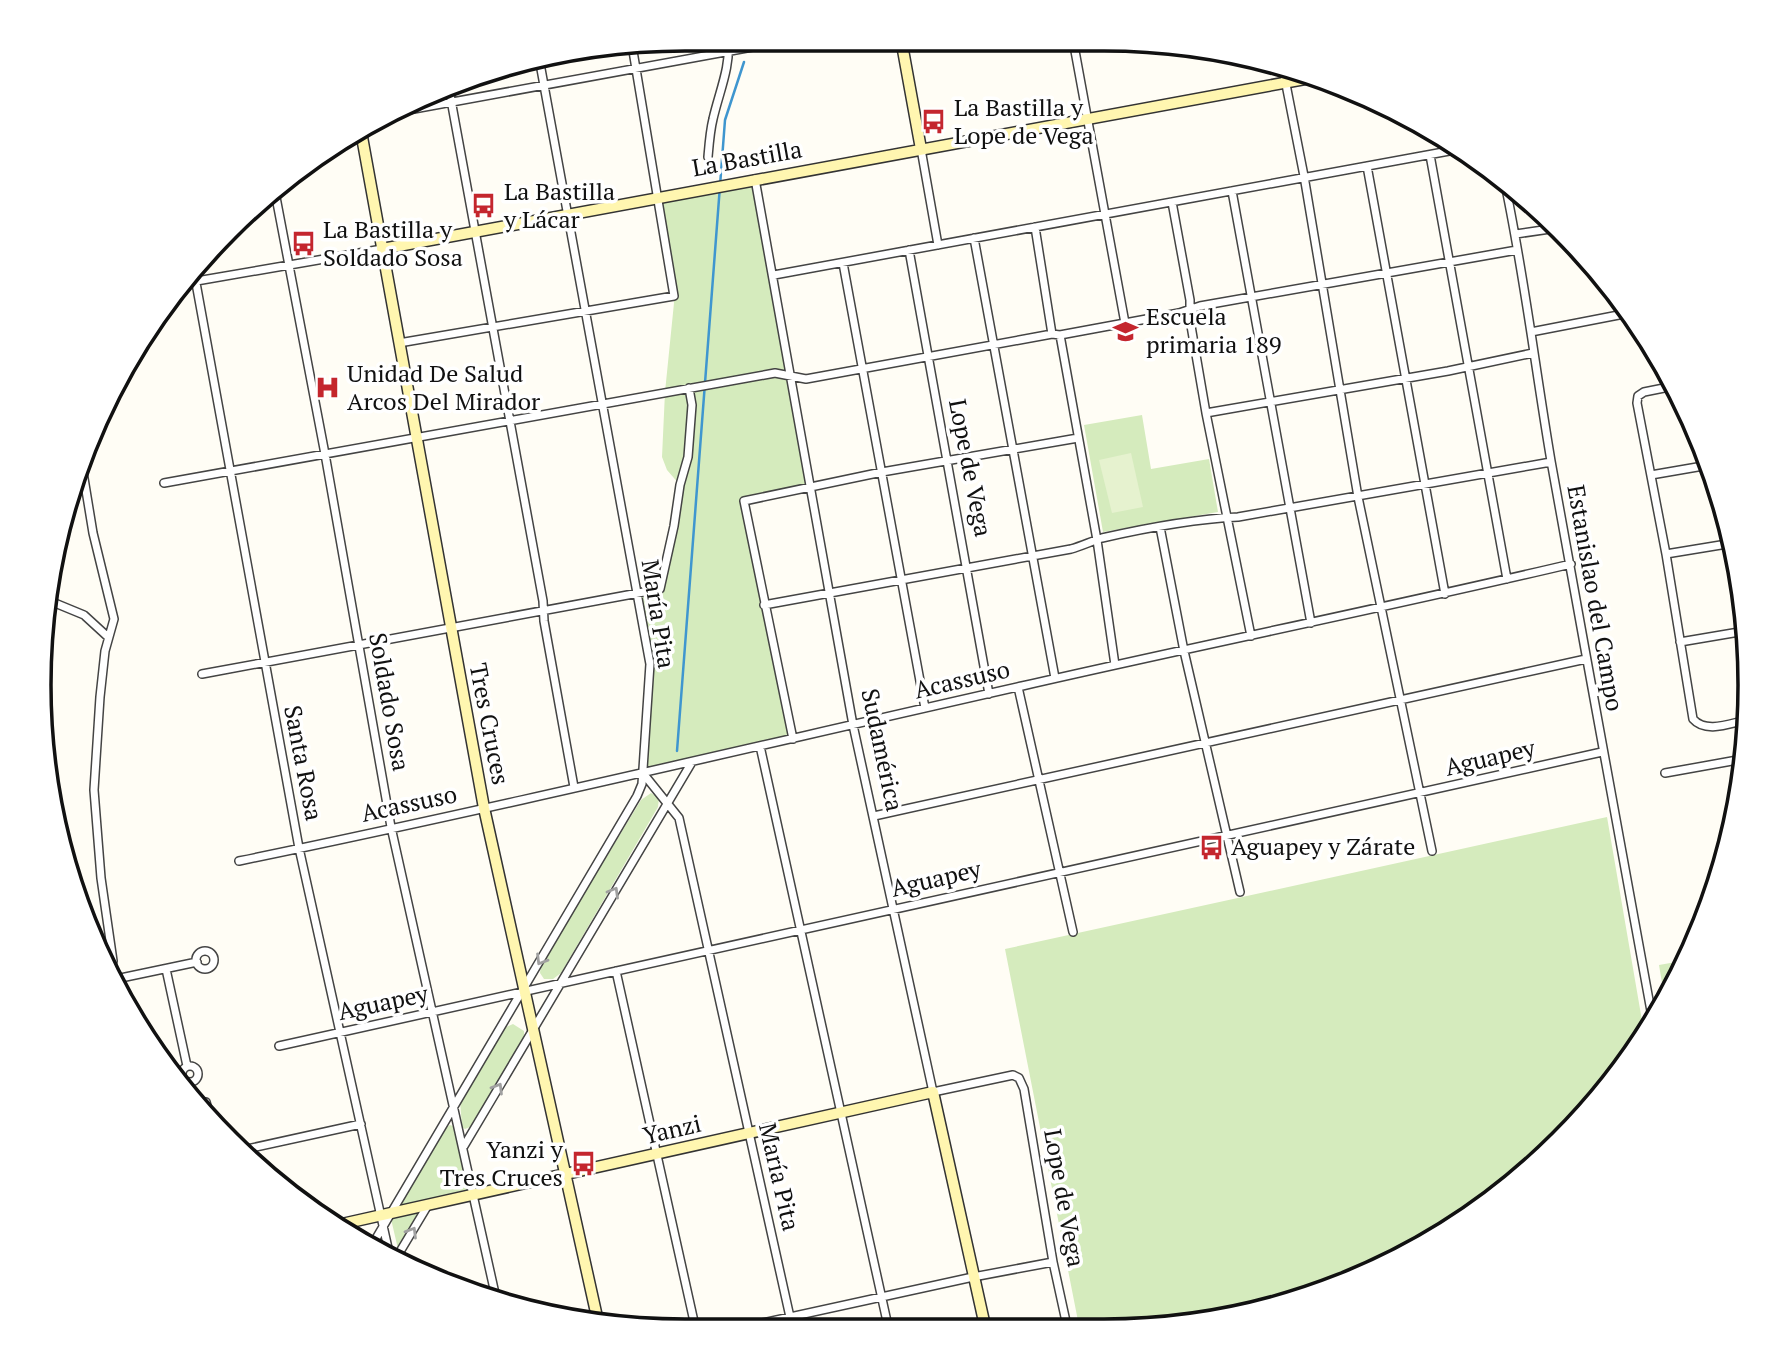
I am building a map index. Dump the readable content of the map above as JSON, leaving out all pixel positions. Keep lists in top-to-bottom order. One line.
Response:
{"streets":{"street":["La Bastilla","Lope de Vega","Estanislao del Campo","María Pita","Acassuso","Soldado Sosa","Tres Cruces","Sudamérica","Aguapey","Santa Rosa","Yanzi"]},"crossings":[["La Bastilla","María Pita"],["La Bastilla","Soldado Sosa"],["La Bastilla","Tres Cruces"],["La Bastilla","Sudamérica"],["Lope de Vega","Acassuso"],["Lope de Vega","Yanzi"],["Estanislao del Campo","Acassuso"],["Estanislao del Campo","Aguapey"],["María Pita","Acassuso"],["María Pita","Aguapey"],["María Pita","Yanzi"],["Acassuso","Soldado Sosa"],["Acassuso","Tres Cruces"],["Acassuso","Sudamérica"],["Acassuso","Santa Rosa"],["Soldado Sosa","Aguapey"],["Soldado Sosa","Yanzi"],["Tres Cruces","Aguapey"],["Tres Cruces","Yanzi"],["Sudamérica","Aguapey"],["Sudamérica","Yanzi"],["Aguapey","Santa Rosa"],["Santa Rosa","Yanzi"]],"places":{"bus stop":["La Bastilla y Lope de Vega","La Bastilla y Lácar","La Bastilla y Soldado Sosa","Aguapey y Zárate","Yanzi y Tres Cruces"],"school or university":["Escuela primaria 189"],"hospital":["Unidad De Salud Arcos Del Mirador"]}}
